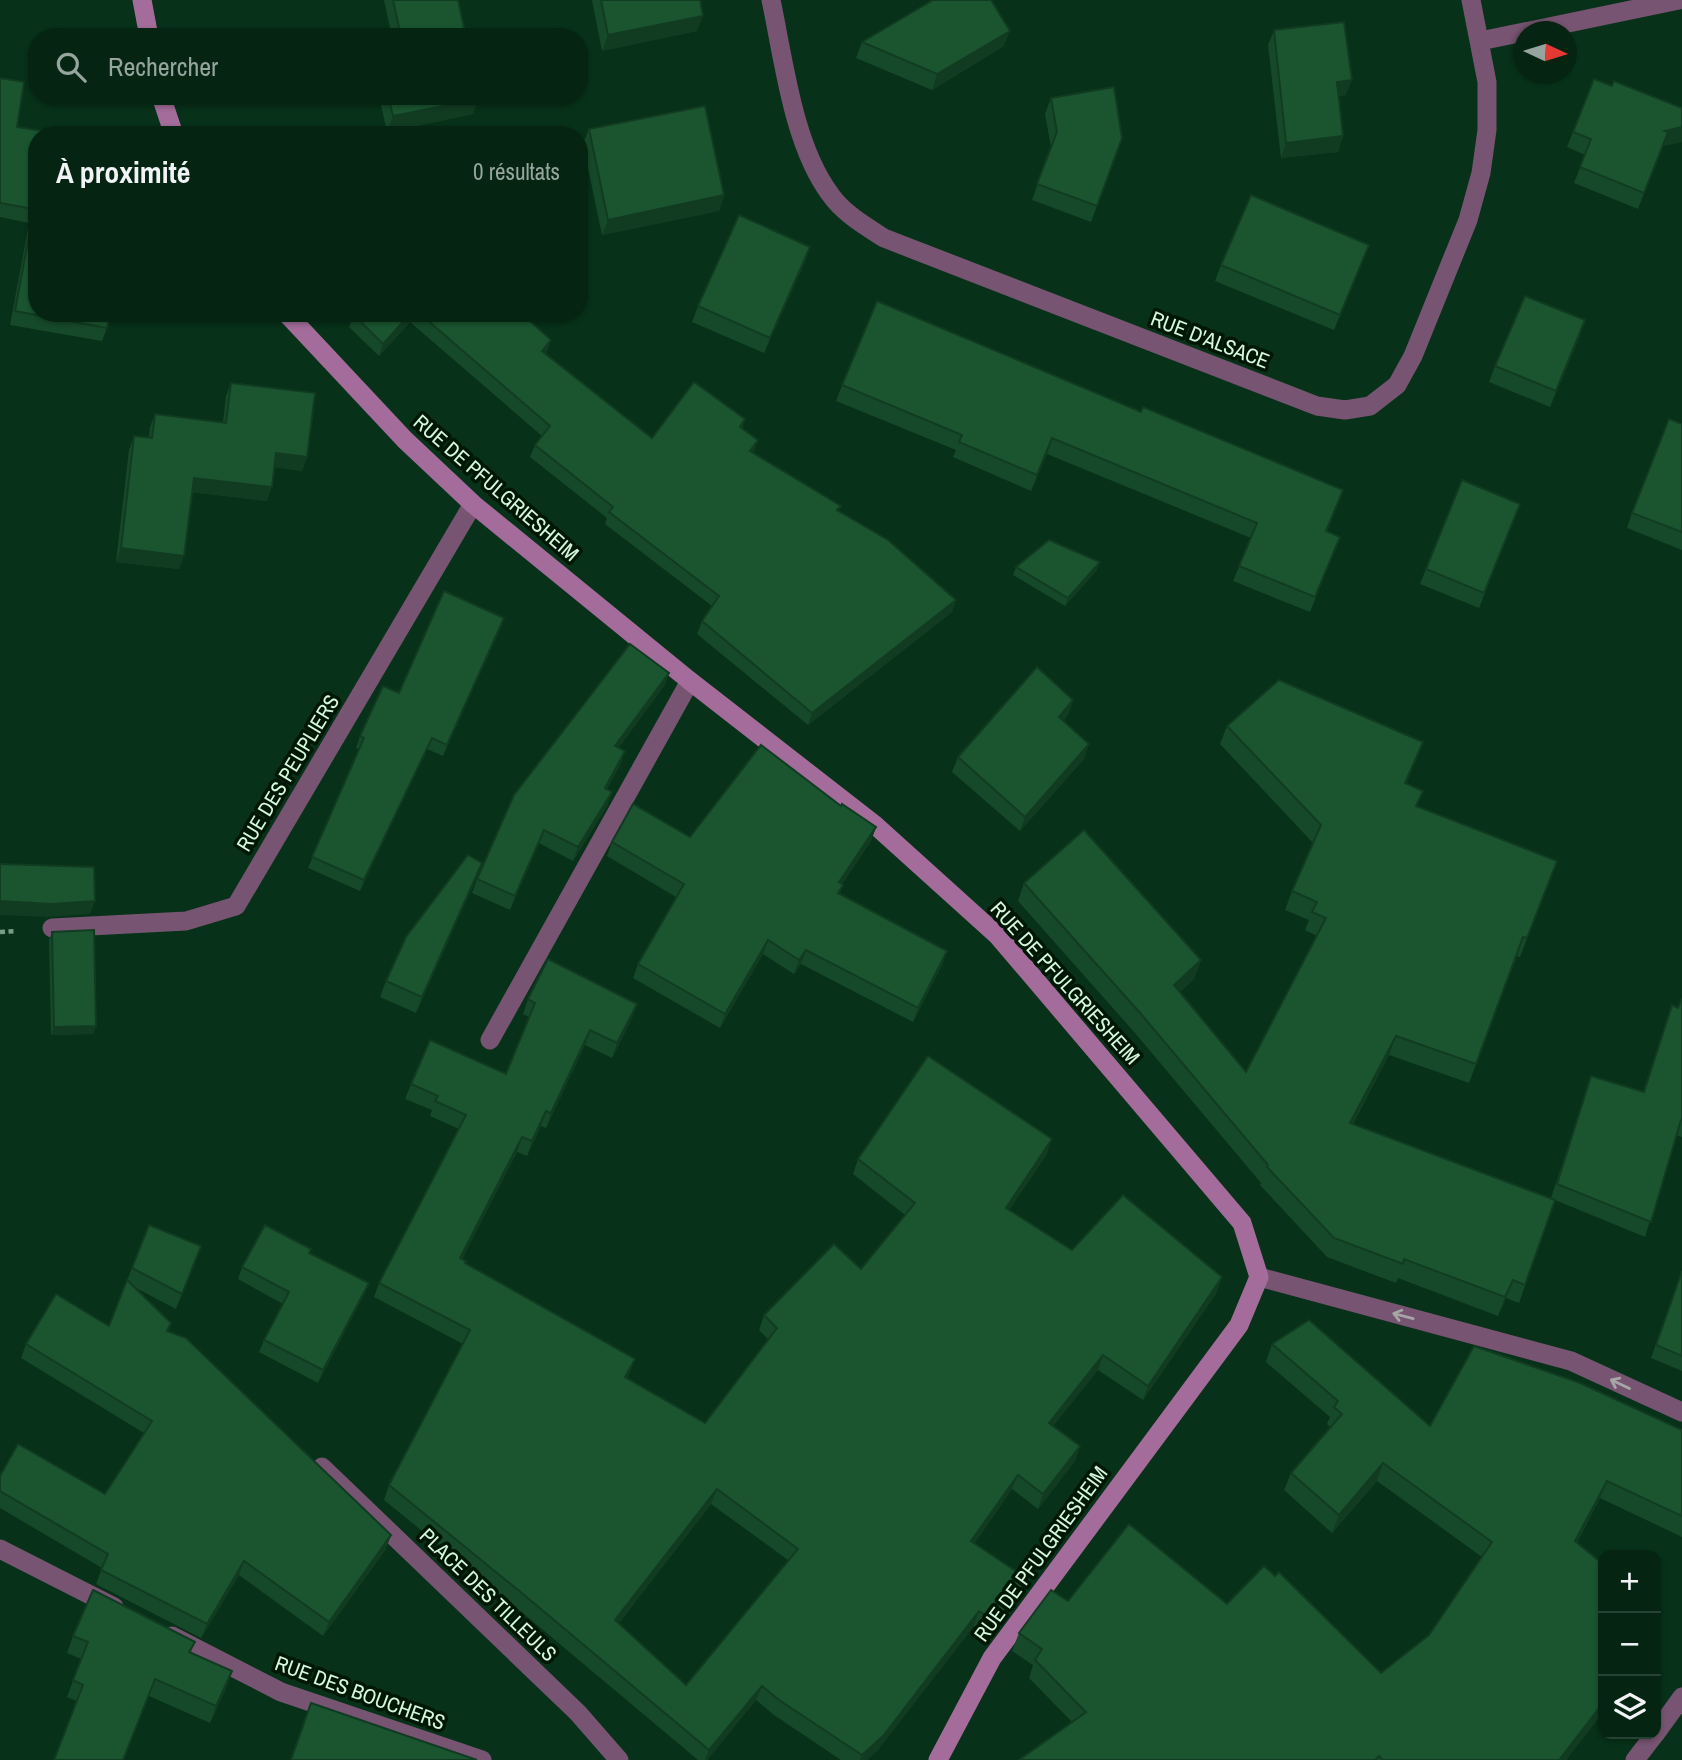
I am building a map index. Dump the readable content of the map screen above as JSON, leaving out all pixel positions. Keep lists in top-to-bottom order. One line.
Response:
{"streets":{"main road":["RUE DE PFULGRIESHEIM"],"street":["RUE D'ALSACE","RUE DES PEUPLIERS","PLACE DES TILLEULS","RUE DES BOUCHERS"]},"crossings":[["RUE DE PFULGRIESHEIM","RUE DES PEUPLIERS"]],"north":"right","page":{"search":"Rechercher","heading":["À proximité","0 résultats"],"map_buttons":["+","−"]}}
